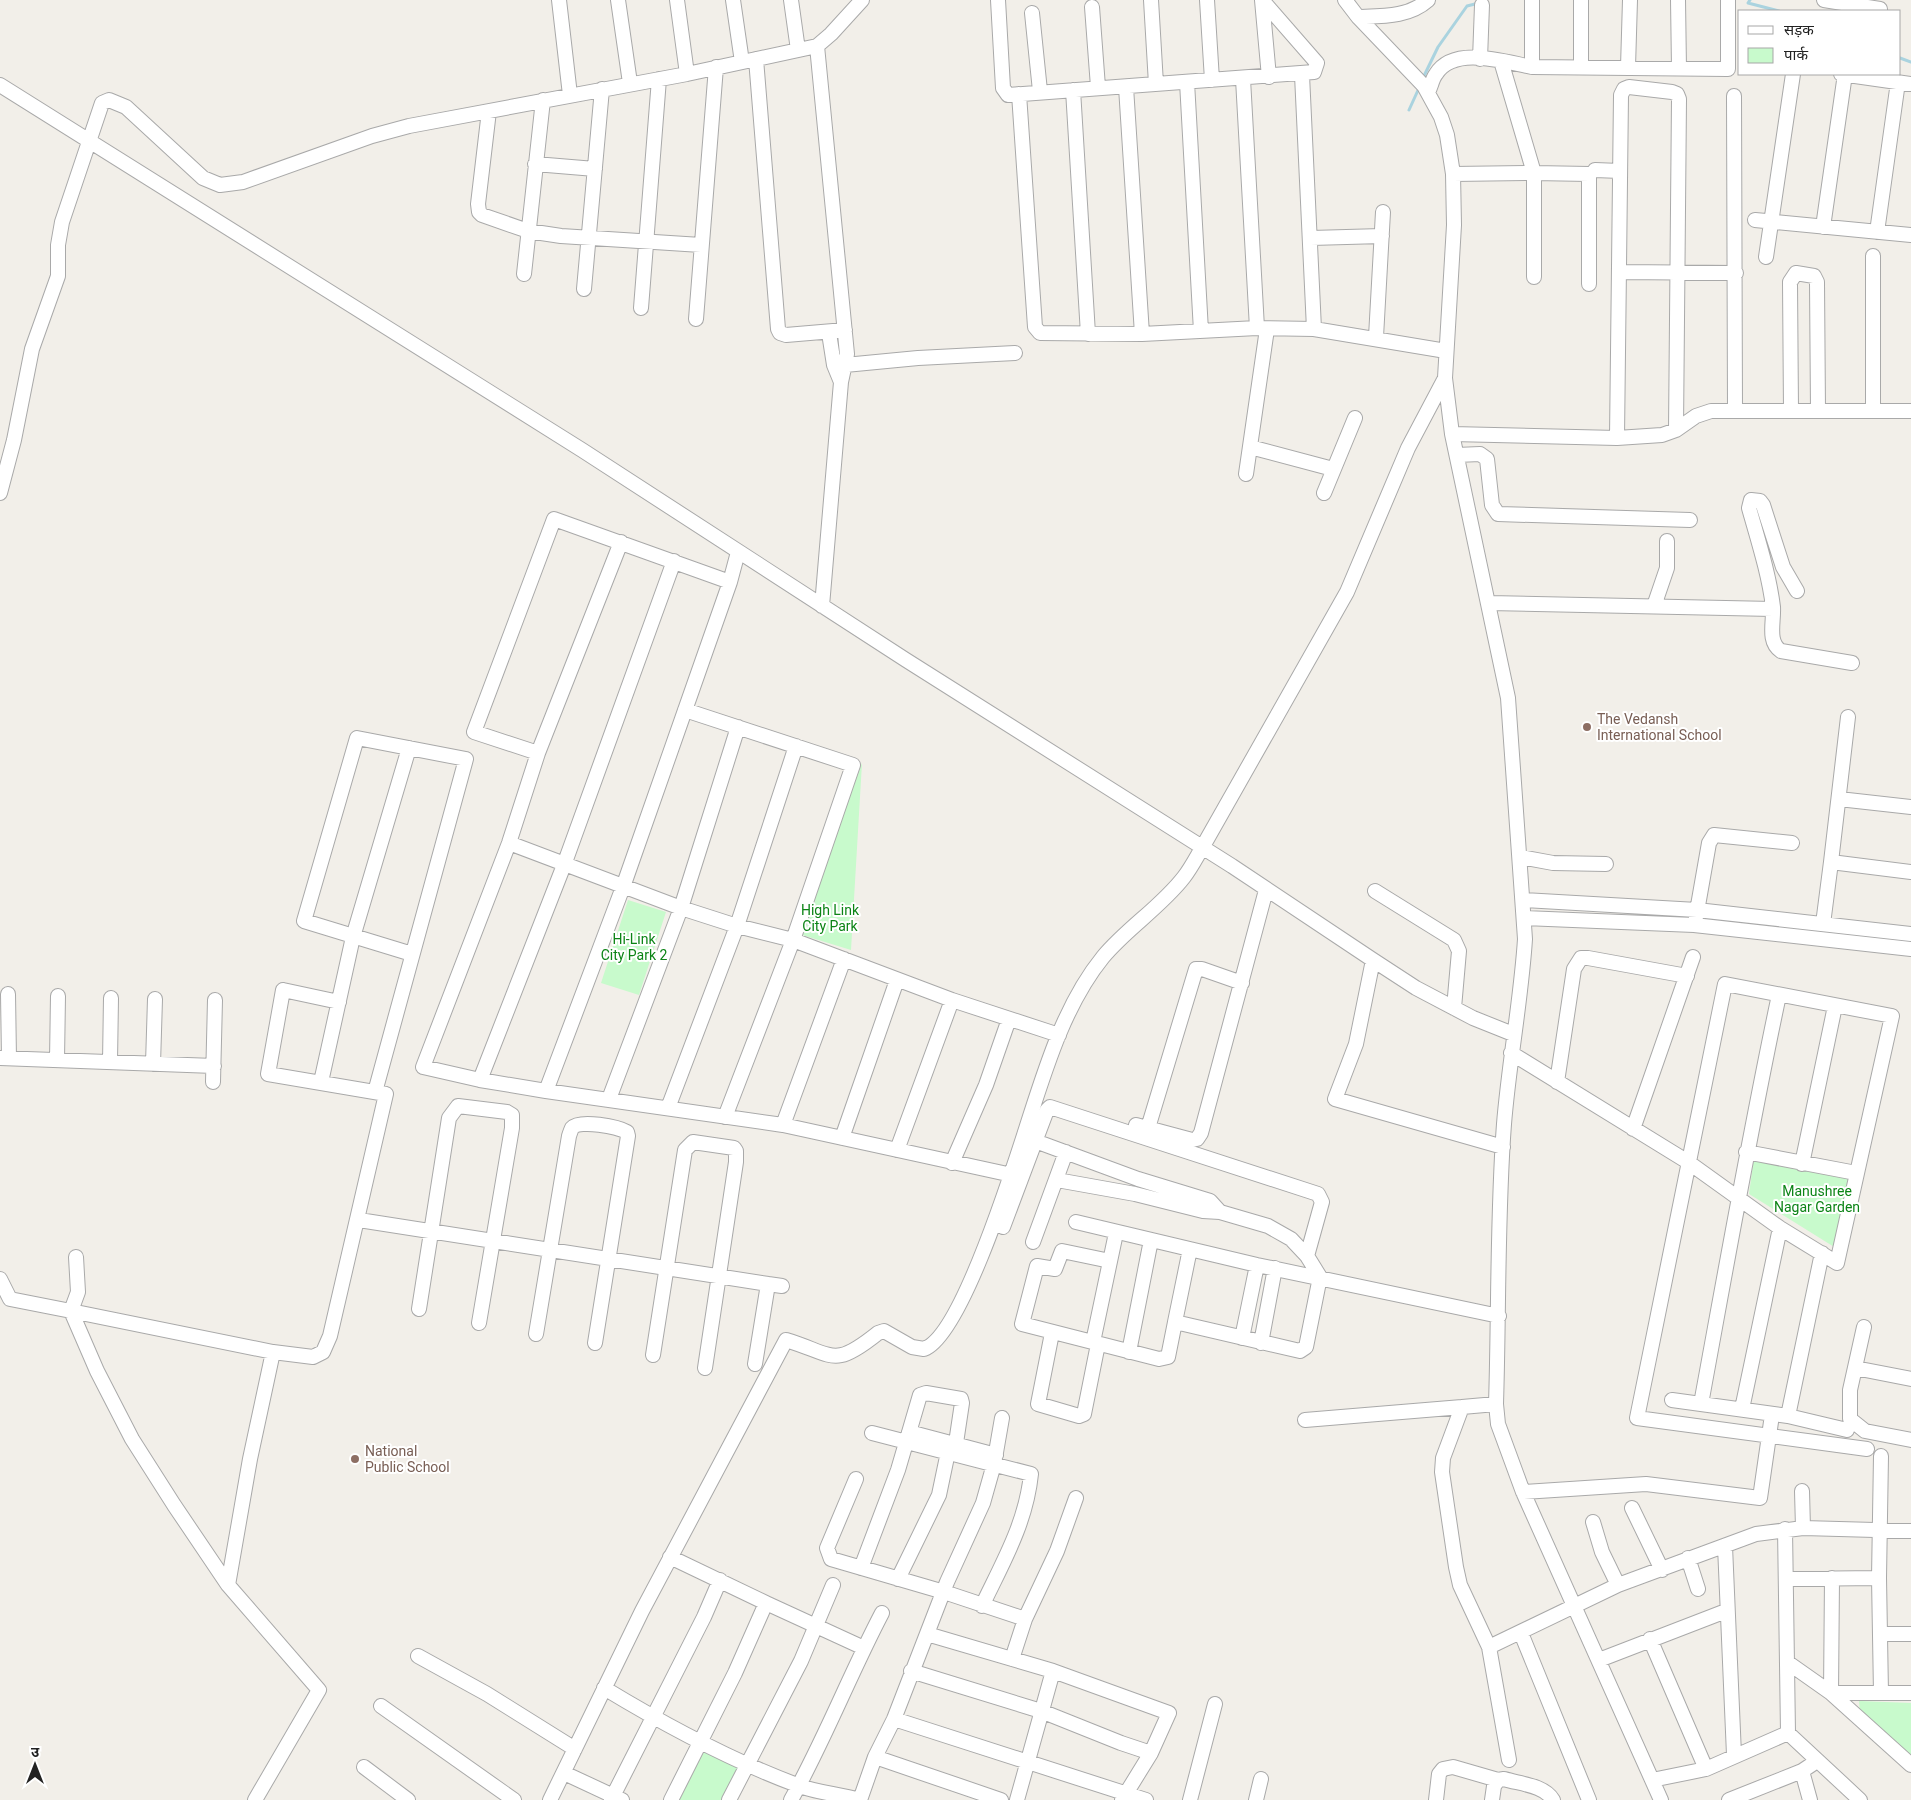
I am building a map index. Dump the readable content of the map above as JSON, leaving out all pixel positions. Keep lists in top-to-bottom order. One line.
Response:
{"parks":["High Link City Park","Hi-Link City Park 2","Manushree Nagar Garden"],"places":["The Vedansh International School","National Public School"],"legend":["सड़क","पार्क"],"north":"top"}
